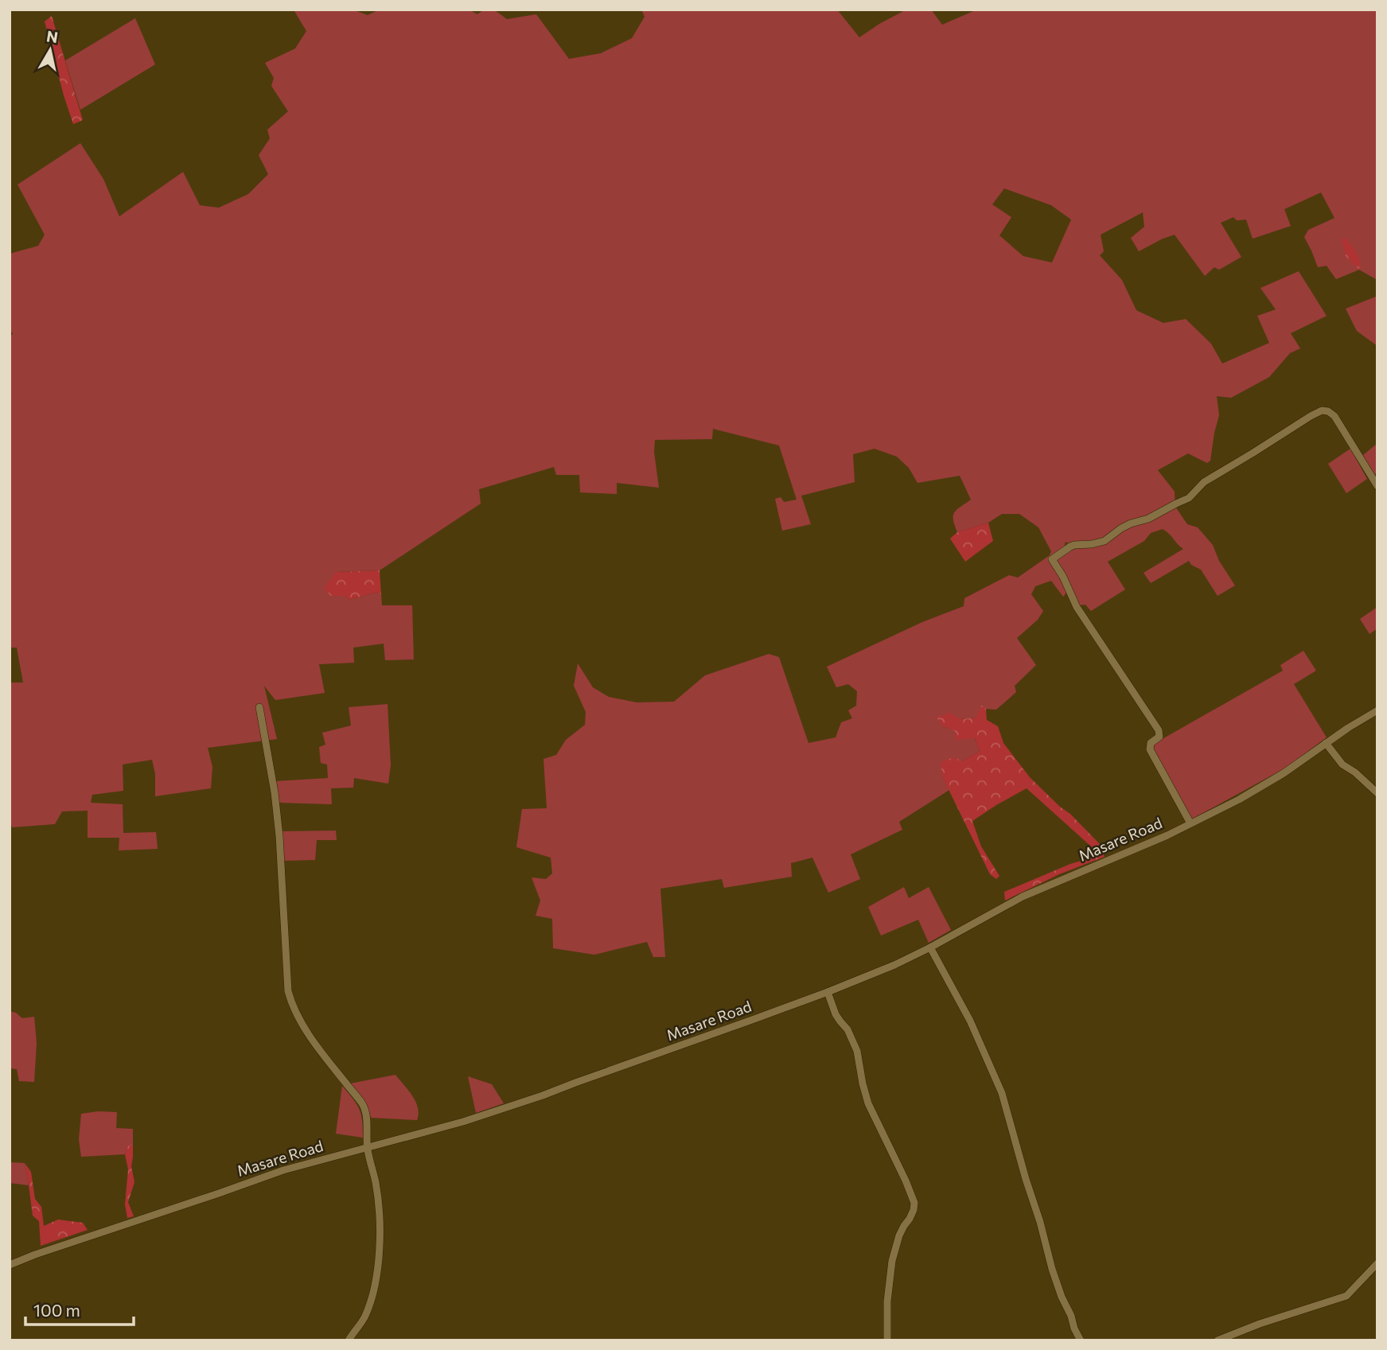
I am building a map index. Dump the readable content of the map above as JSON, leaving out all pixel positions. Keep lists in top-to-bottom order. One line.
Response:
{"streets":{"street":["Masare Road"]},"scale_bar":"100 m","north":"top"}
